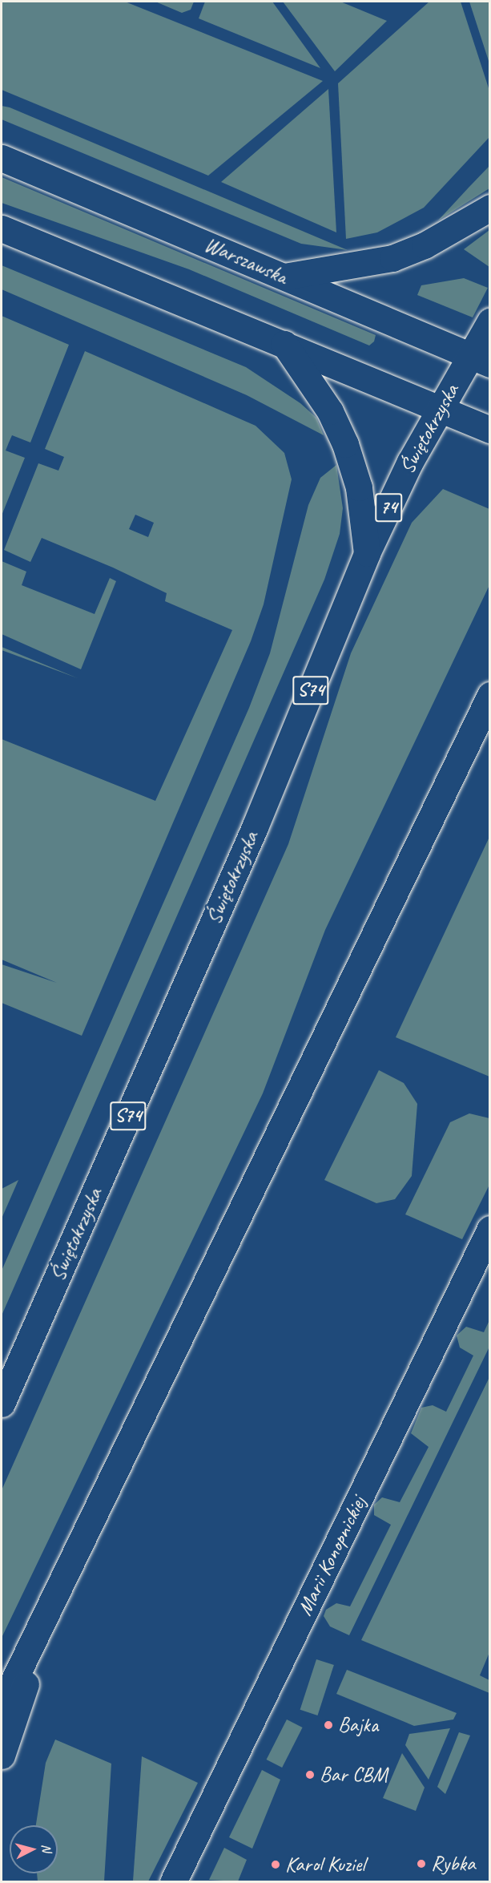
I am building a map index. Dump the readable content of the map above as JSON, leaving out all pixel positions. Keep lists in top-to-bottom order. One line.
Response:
{"streets":{"main road":["Warszawska","Świętokrzyska","74","S74","Marii Konopnickiej"]},"crossings":[["Warszawska","Świętokrzyska"],["Warszawska","74"],["Świętokrzyska","74"]],"places":["Bajka","Bar CBM","Rybka","Karol Kuziel"],"north":"right"}
